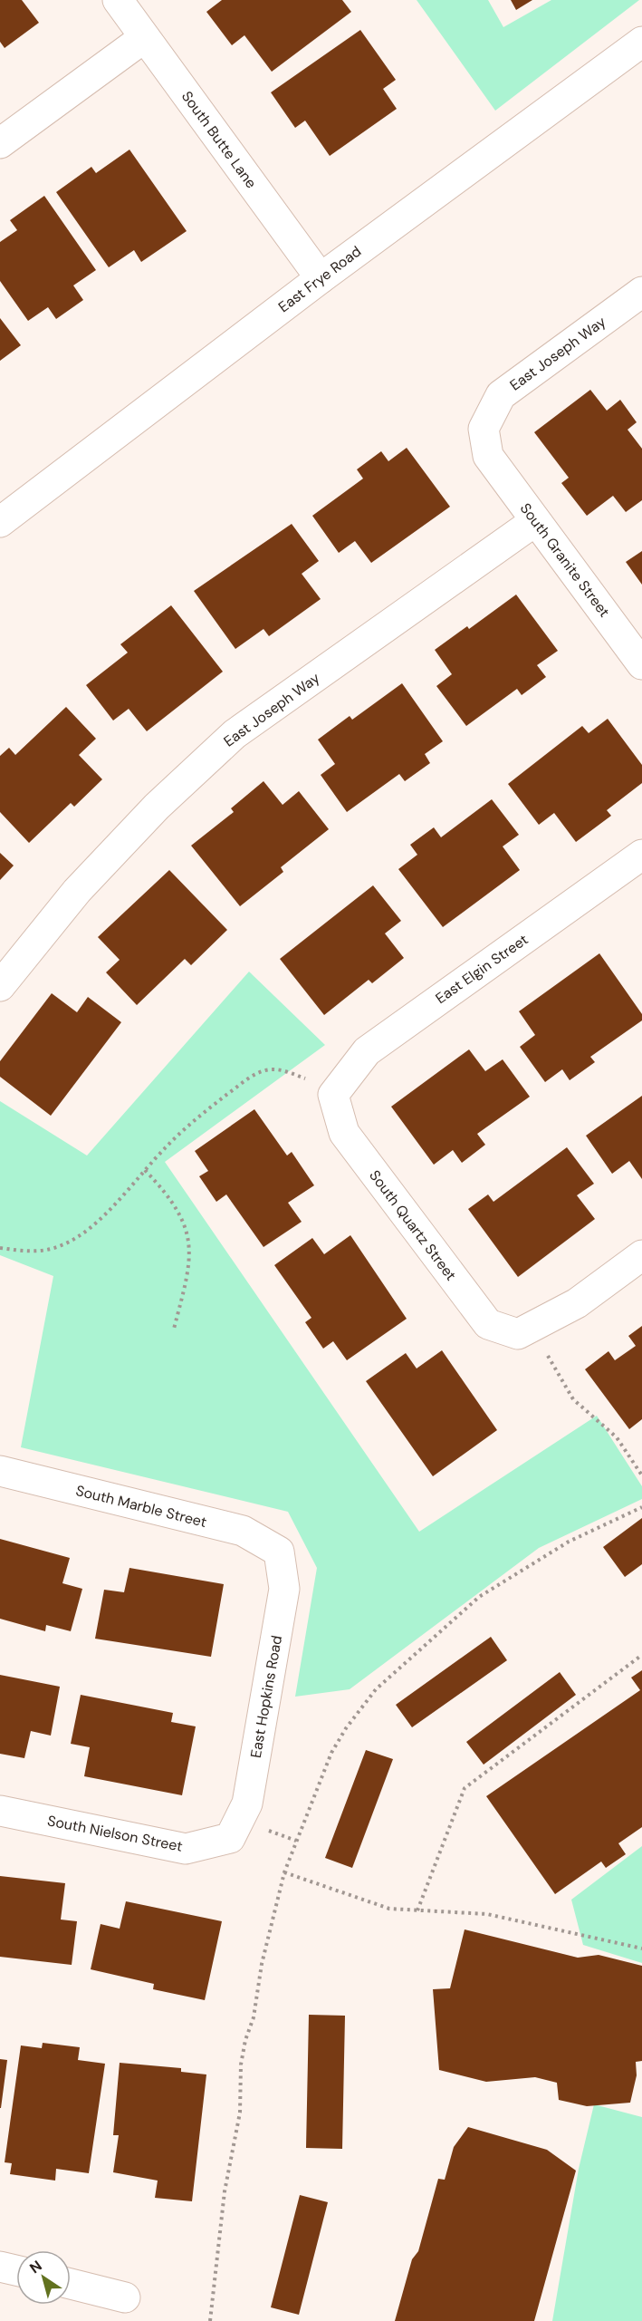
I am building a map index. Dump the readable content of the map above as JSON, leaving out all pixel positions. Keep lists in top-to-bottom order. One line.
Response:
{"streets":{"street":["South Butte Lane","East Frye Road","East Joseph Way","South Granite Street","East Elgin Street","South Quartz Street","South Marble Street","East Hopkins Road","South Nielson Street"]},"crossings":[["South Butte Lane","East Frye Road"],["East Joseph Way","South Granite Street"],["East Elgin Street","South Quartz Street"],["South Marble Street","East Hopkins Road"],["East Hopkins Road","South Nielson Street"]],"north":"top left"}
